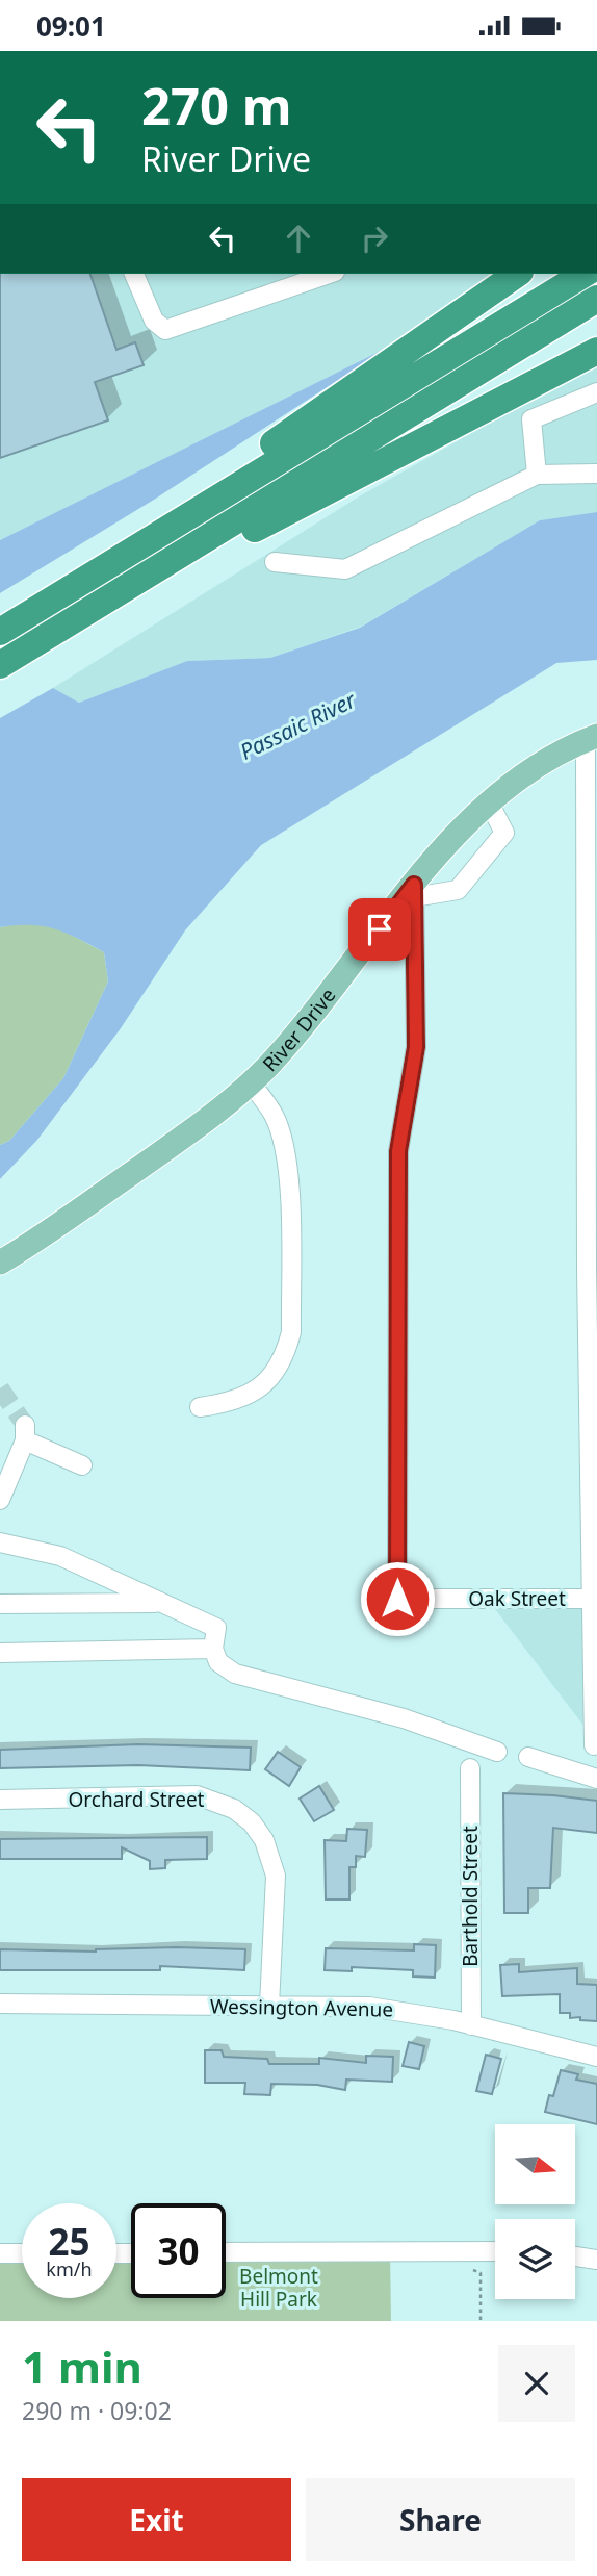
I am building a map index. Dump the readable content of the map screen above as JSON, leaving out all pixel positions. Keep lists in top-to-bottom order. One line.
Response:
{"streets":{"main road":["River Drive"],"street":["Oak Street","Orchard Street","Barthold Street","Wessington Avenue"]},"crossings":[["River Drive","Oak Street"],["Orchard Street","Wessington Avenue"],["Barthold Street","Wessington Avenue"]],"water":["Passaic River"],"parks":["Belmont Hill Park"],"north":"right","page":{"status":"09:01","turn":["270 m","River Drive"],"speed":"25 km/h","limit":"30","heading":["1 min","290 m · 09:02"],"buttons":["Exit","Share"]}}
